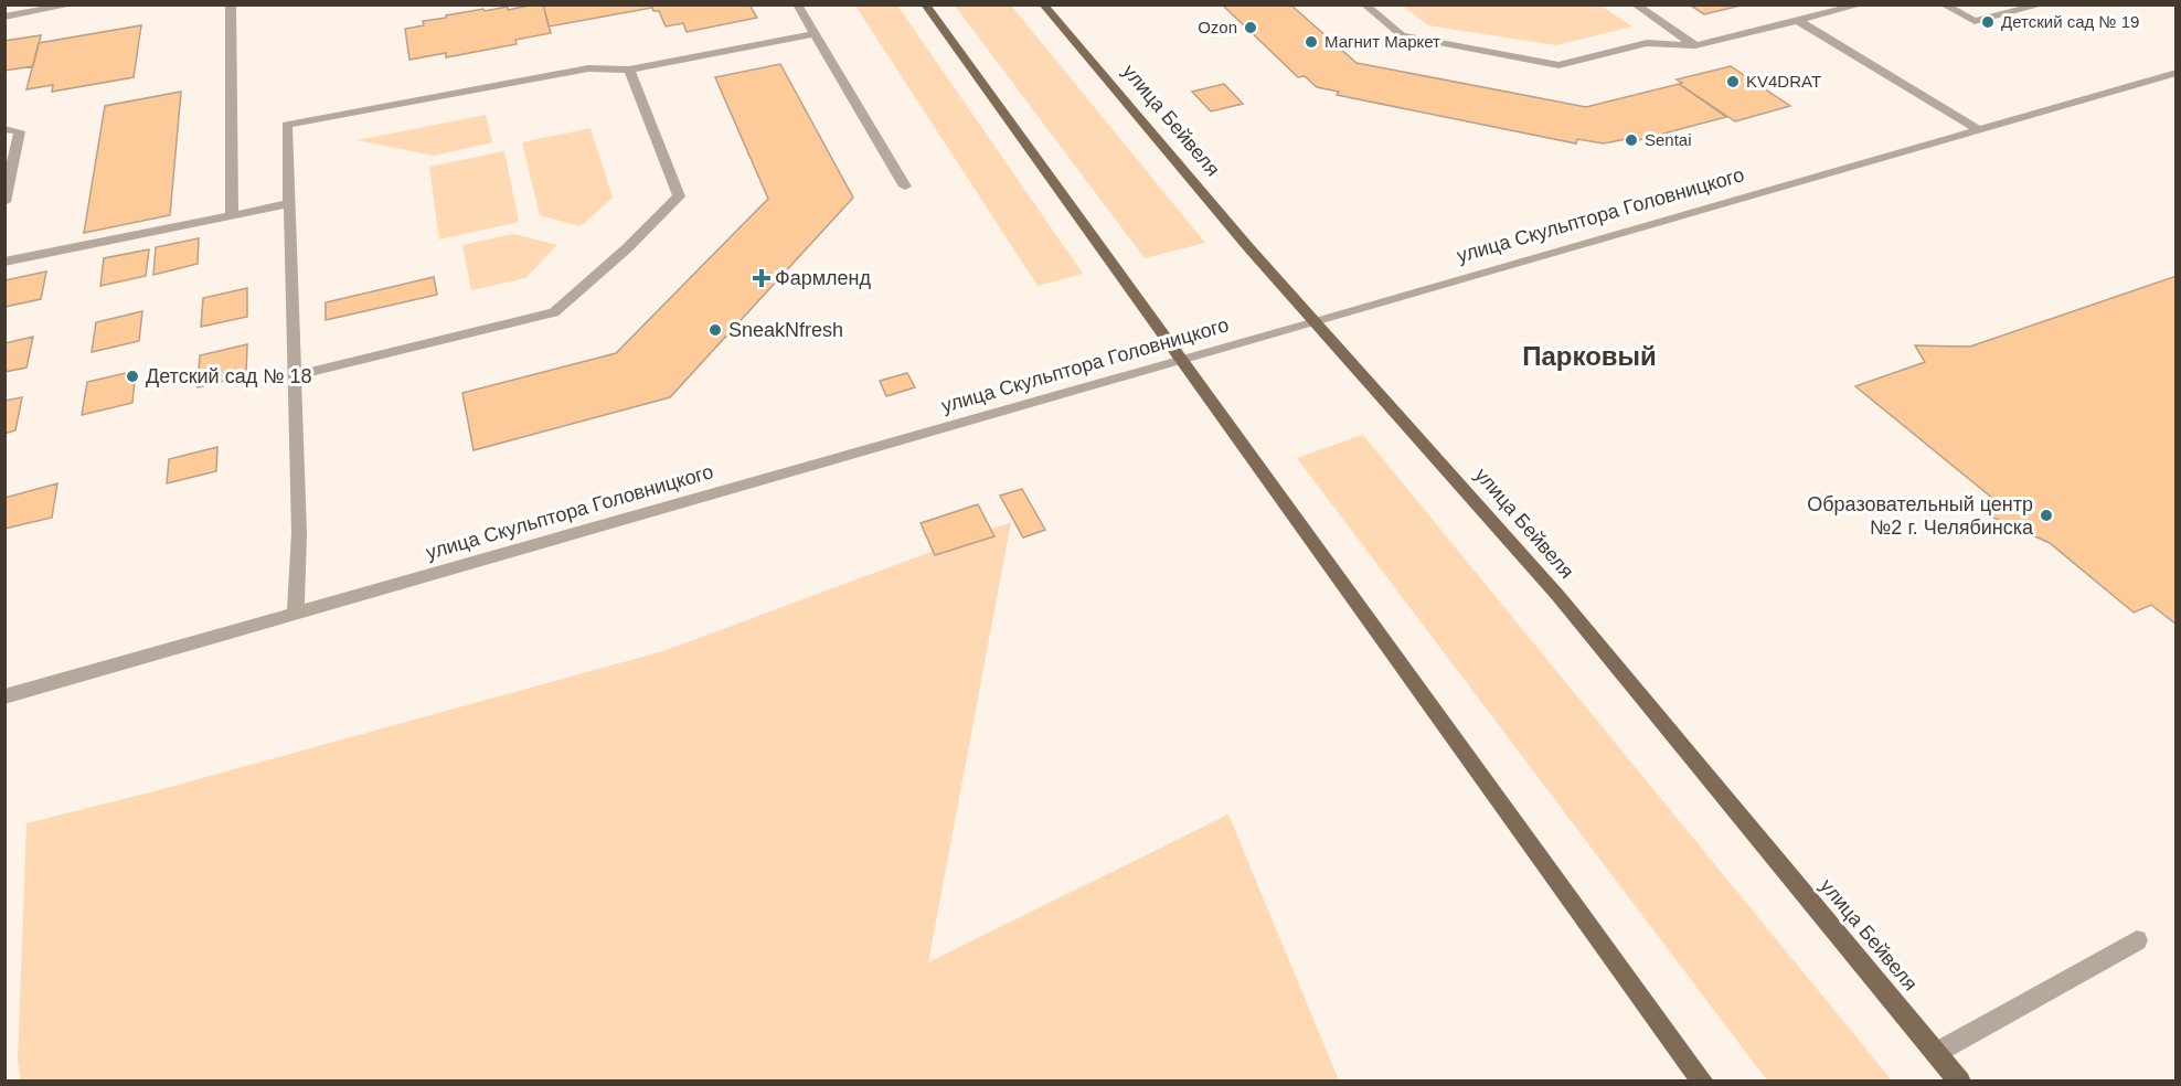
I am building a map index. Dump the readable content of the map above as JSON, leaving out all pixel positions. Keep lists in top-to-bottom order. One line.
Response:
{"streets":{"main road":["улица Бейвеля"],"street":["улица Скульптора Головницкого"]},"crossings":[["улица Бейвеля","улица Скульптора Головницкого"]],"districts":["Парковый"],"places":{"other":["Детский сад № 19","Ozon","Магнит Маркет","KV4DRAT","Sentai","SneakNfresh","Детский сад № 18","Образовательный центр №2 г. Челябинска"],"health":["Фармленд"]}}
